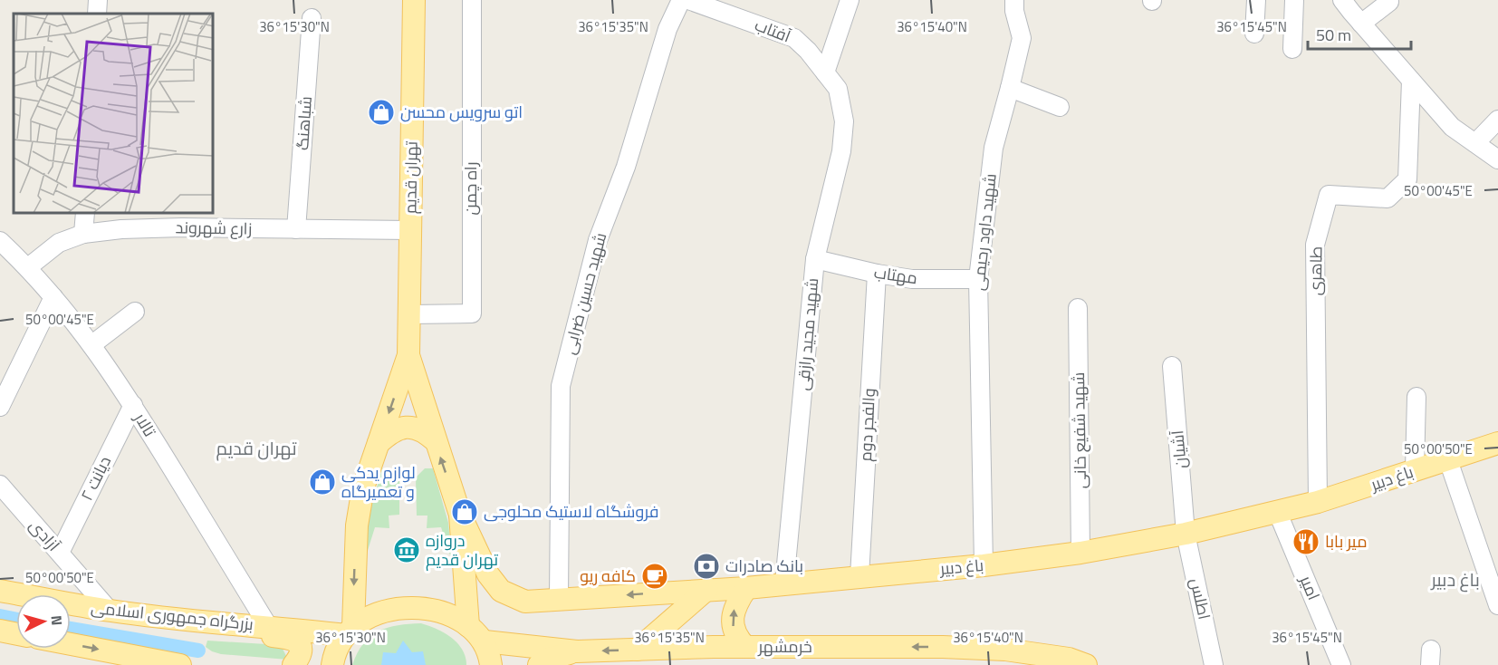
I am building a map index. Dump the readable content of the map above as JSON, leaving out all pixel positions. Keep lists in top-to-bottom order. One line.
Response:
{"streets":{"main road":["تهران قدیم","باغ دبیر","بزرگراه جمهوری اسلامی","خرمشهر"],"street":["آفتاب","شباهنگ","راه چمن","زارع شهروند","شهید داود رحیمی","طاهری","مهتاب","شهید حسین ضرابی","شهید مجید رازقی","تالار","والفجر دوم","شهید شفیع خانی","آشیان","دیانت ۲","آزادی","امیر","اطلس"]},"crossings":[["آفتاب","شهید حسین ضرابی"],["آفتاب","شهید مجید رازقی"],["شباهنگ","زارع شهروند"],["تهران قدیم","راه چمن"],["تهران قدیم","زارع شهروند"],["زارع شهروند","تالار"],["شهید داود رحیمی","مهتاب"],["شهید داود رحیمی","باغ دبیر"],["طاهری","باغ دبیر"],["مهتاب","شهید مجید رازقی"],["مهتاب","والفجر دوم"],["شهید حسین ضرابی","باغ دبیر"],["شهید مجید رازقی","باغ دبیر"],["تالار","دیانت ۲"],["تالار","بزرگراه جمهوری اسلامی"],["والفجر دوم","باغ دبیر"],["شهید شفیع خانی","باغ دبیر"],["آشیان","باغ دبیر"],["آشیان","اطلس"],["دیانت ۲","آزادی"],["باغ دبیر","امیر"],["باغ دبیر","اطلس"],["آزادی","بزرگراه جمهوری اسلامی"]],"one_way":["خرمشهر"],"districts":["تهران قدیم","باغ دبیر"],"places":{"shop":["اتو سرویس محسن","لوازم یدکی و تعمیرگاه","فروشگاه لاستیک محلوجی"],"restaurant":["میر بابا"],"museum":["دروازه تهران قدیم"],"bank":["بانک صادرات"],"cafe":["کافه ریو"]},"scale_bar":"50 m","north":"right","coordinates":["36°15'35\"N","36°15'30\"N","36°15'40\"N","36°15'45\"N","50°00'45\"E","50°00'50\"E"]}
